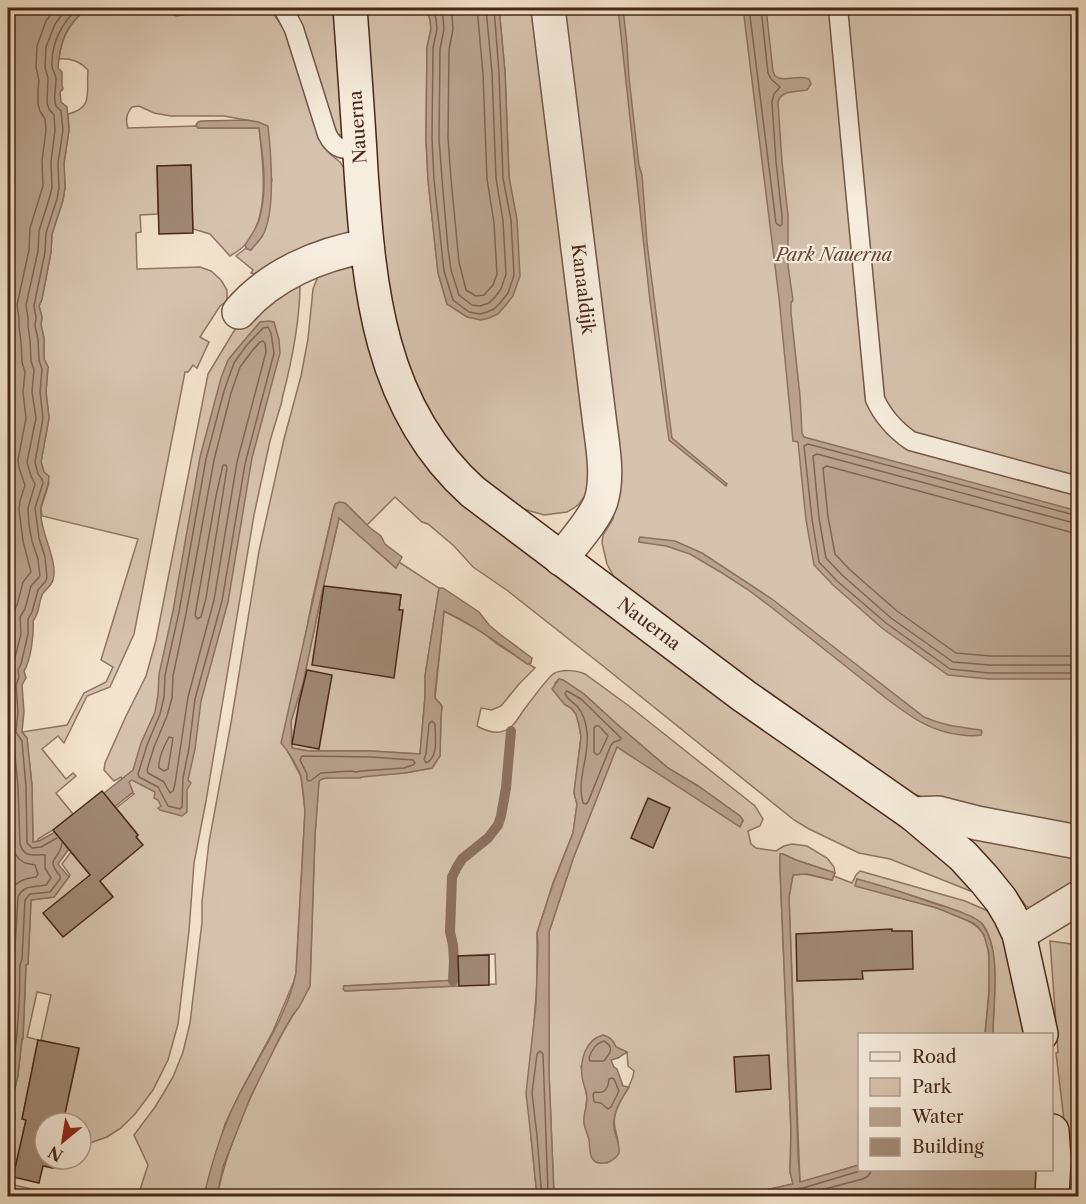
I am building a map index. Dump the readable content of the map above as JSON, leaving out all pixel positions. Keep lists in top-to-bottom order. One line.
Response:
{"streets":{"street":["Nauerna","Kanaaldijk"]},"crossings":[["Nauerna","Kanaaldijk"]],"parks":["Park Nauerna"],"legend":["Road","Park","Water","Building"],"north":"bottom left"}
